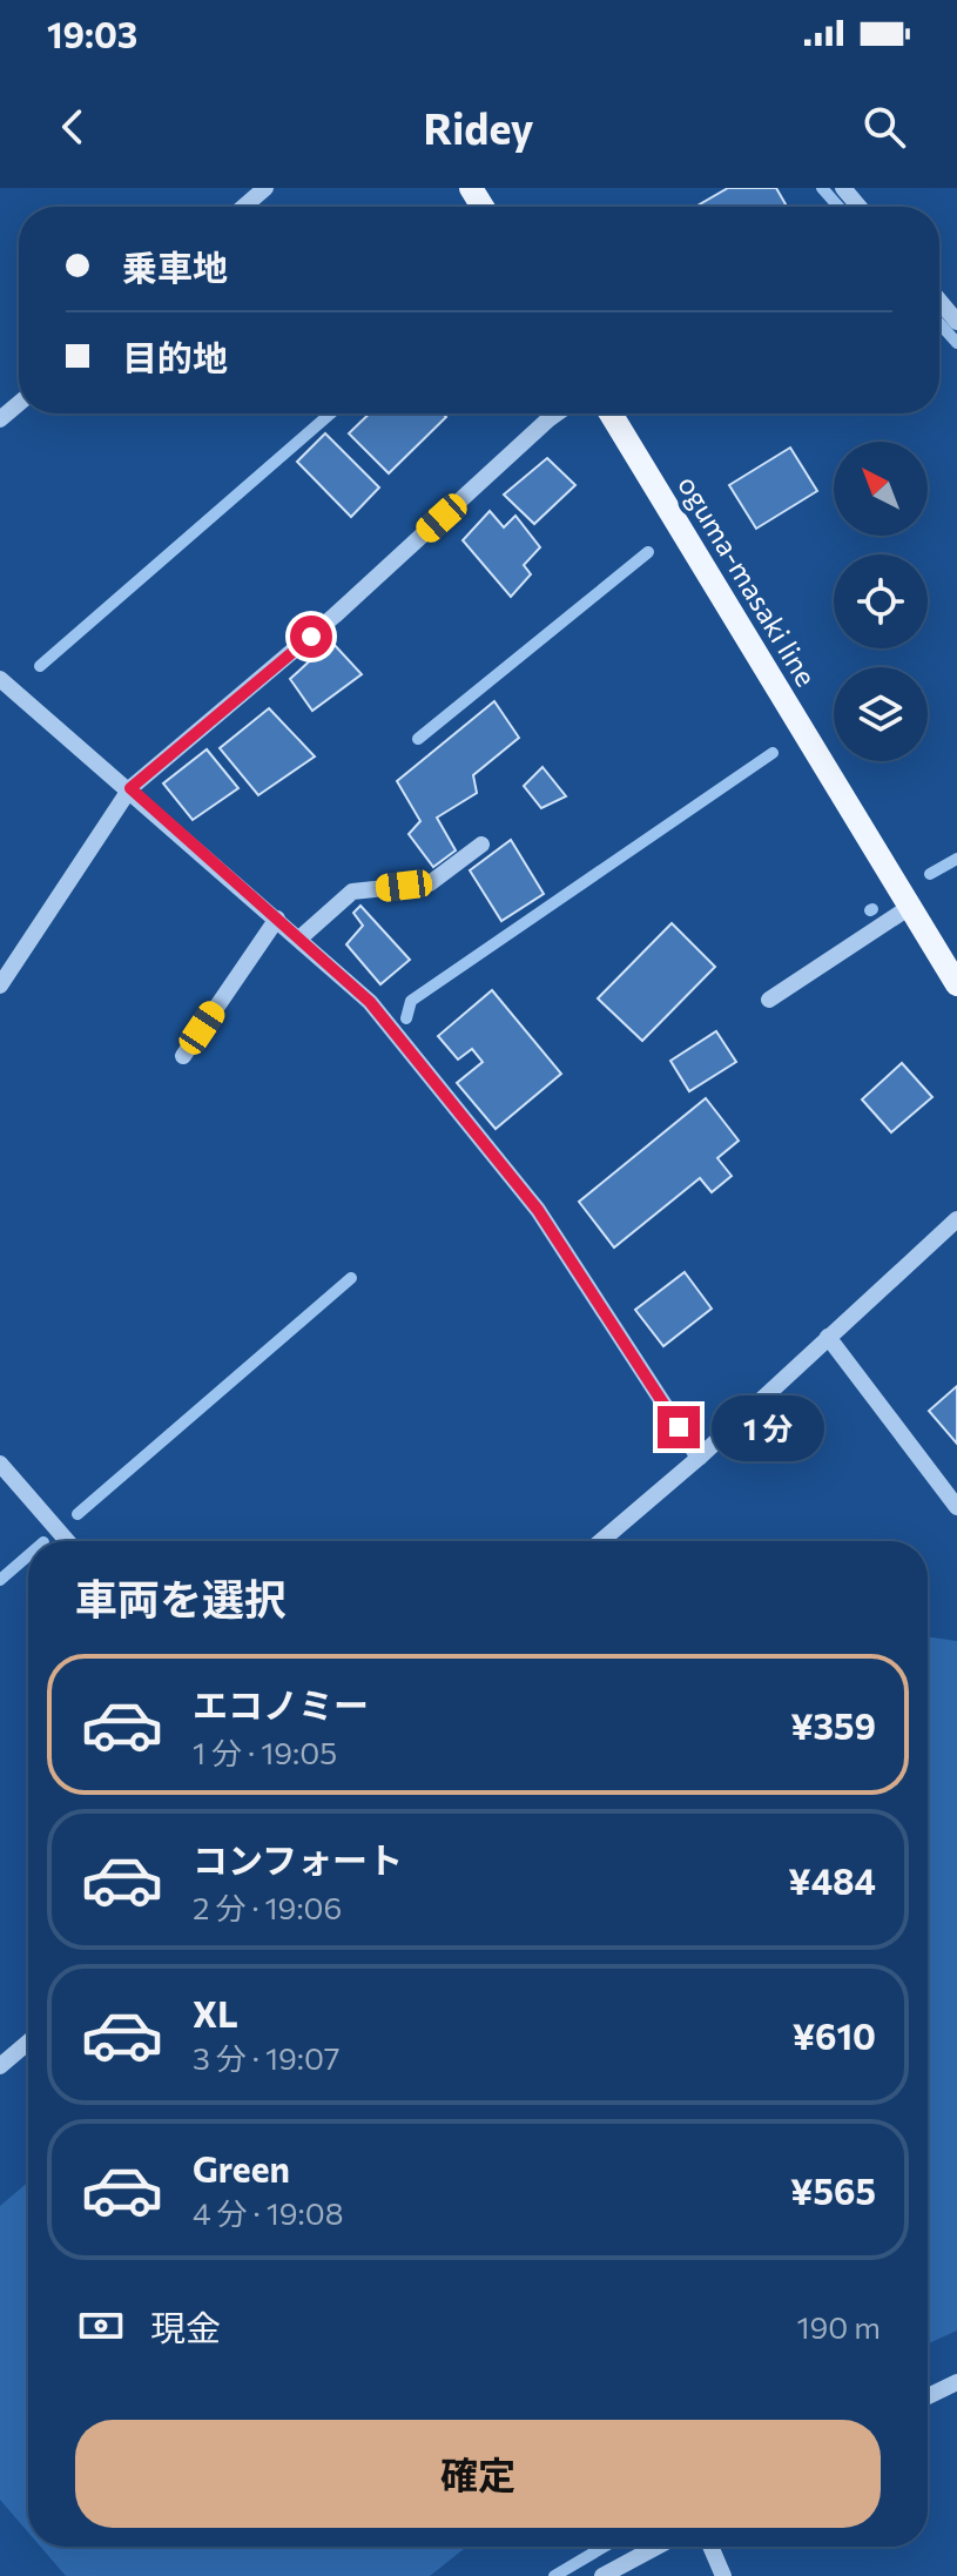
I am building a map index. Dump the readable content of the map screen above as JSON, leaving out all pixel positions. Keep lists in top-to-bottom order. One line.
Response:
{"streets":{"main road":["oguma-masaki line"]},"north":"top left","page":{"status":"19:03","header":"Ridey","banner":["乗車地","目的地"],"bubble":"1 分","heading":"車両を選択","list":[{"name":"エコノミー","note":"1 分 · 19:05","value":"¥359"},{"name":"コンフォート","note":"2 分 · 19:06","value":"¥484"},{"name":"XL","note":"3 分 · 19:07","value":"¥610"},{"name":"Green","note":"4 分 · 19:08","value":"¥565"}],"pay":["現金","190 m"],"buttons":"確定"}}
